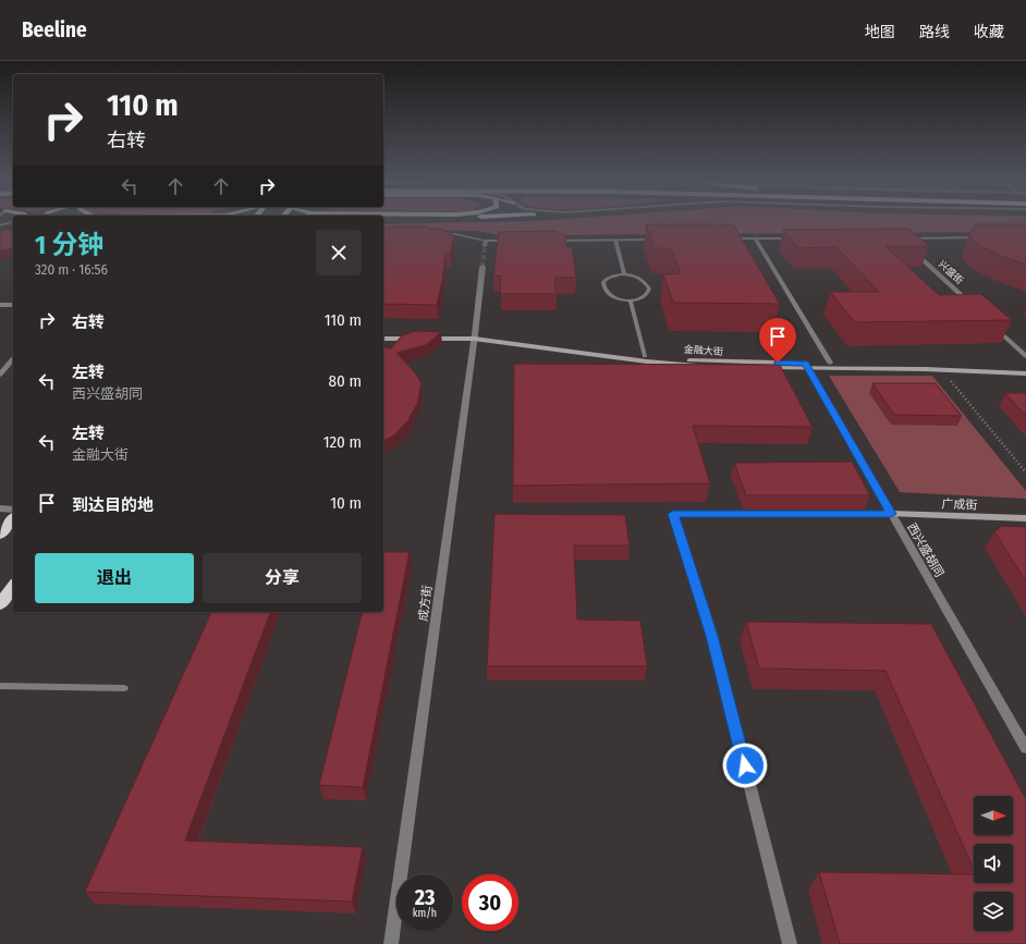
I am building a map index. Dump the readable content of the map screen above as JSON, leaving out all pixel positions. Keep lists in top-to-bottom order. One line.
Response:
{"streets":{"main road":["金融大街","广成街"],"street":["兴盛街","西兴盛胡同","成方街"]},"crossings":[["金融大街","西兴盛胡同"],["金融大街","成方街"],["广成街","西兴盛胡同"]],"north":"right","page":{"header":"Beeline","nav":["地图","路线","收藏"],"turn":["110 m","右转"],"heading":["1 分钟","320 m · 16:56"],"list":[{"name":"右转","value":"110 m"},{"name":"左转","note":"西兴盛胡同","value":"80 m"},{"name":"左转","note":"金融大街","value":"120 m"},{"name":"到达目的地","value":"10 m"}],"buttons":["退出","分享"],"speed":"23 km/h","limit":"30"}}
